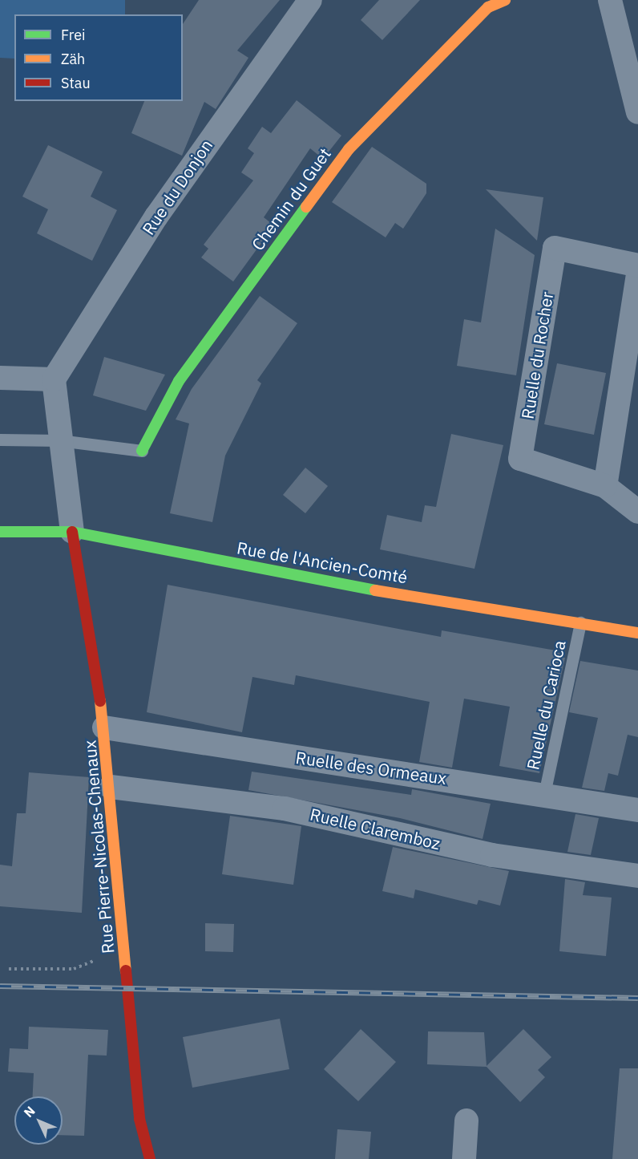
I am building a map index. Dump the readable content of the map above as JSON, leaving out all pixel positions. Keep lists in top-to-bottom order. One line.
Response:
{"streets":{"street":["Rue du Donjon","Chemin du Guet","Ruelle du Rocher","Rue de l'Ancien-Comté","Ruelle des Ormeaux","Ruelle Claremboz","Rue Pierre-Nicolas-Chenaux"],"lane":["Ruelle du Carioca"]},"crossings":[["Rue de l'Ancien-Comté","Ruelle du Carioca"],["Rue de l'Ancien-Comté","Rue Pierre-Nicolas-Chenaux"],["Ruelle du Carioca","Ruelle des Ormeaux"],["Ruelle des Ormeaux","Rue Pierre-Nicolas-Chenaux"],["Ruelle Claremboz","Rue Pierre-Nicolas-Chenaux"]],"legend":["Frei","Zäh","Stau"],"north":"top left"}
